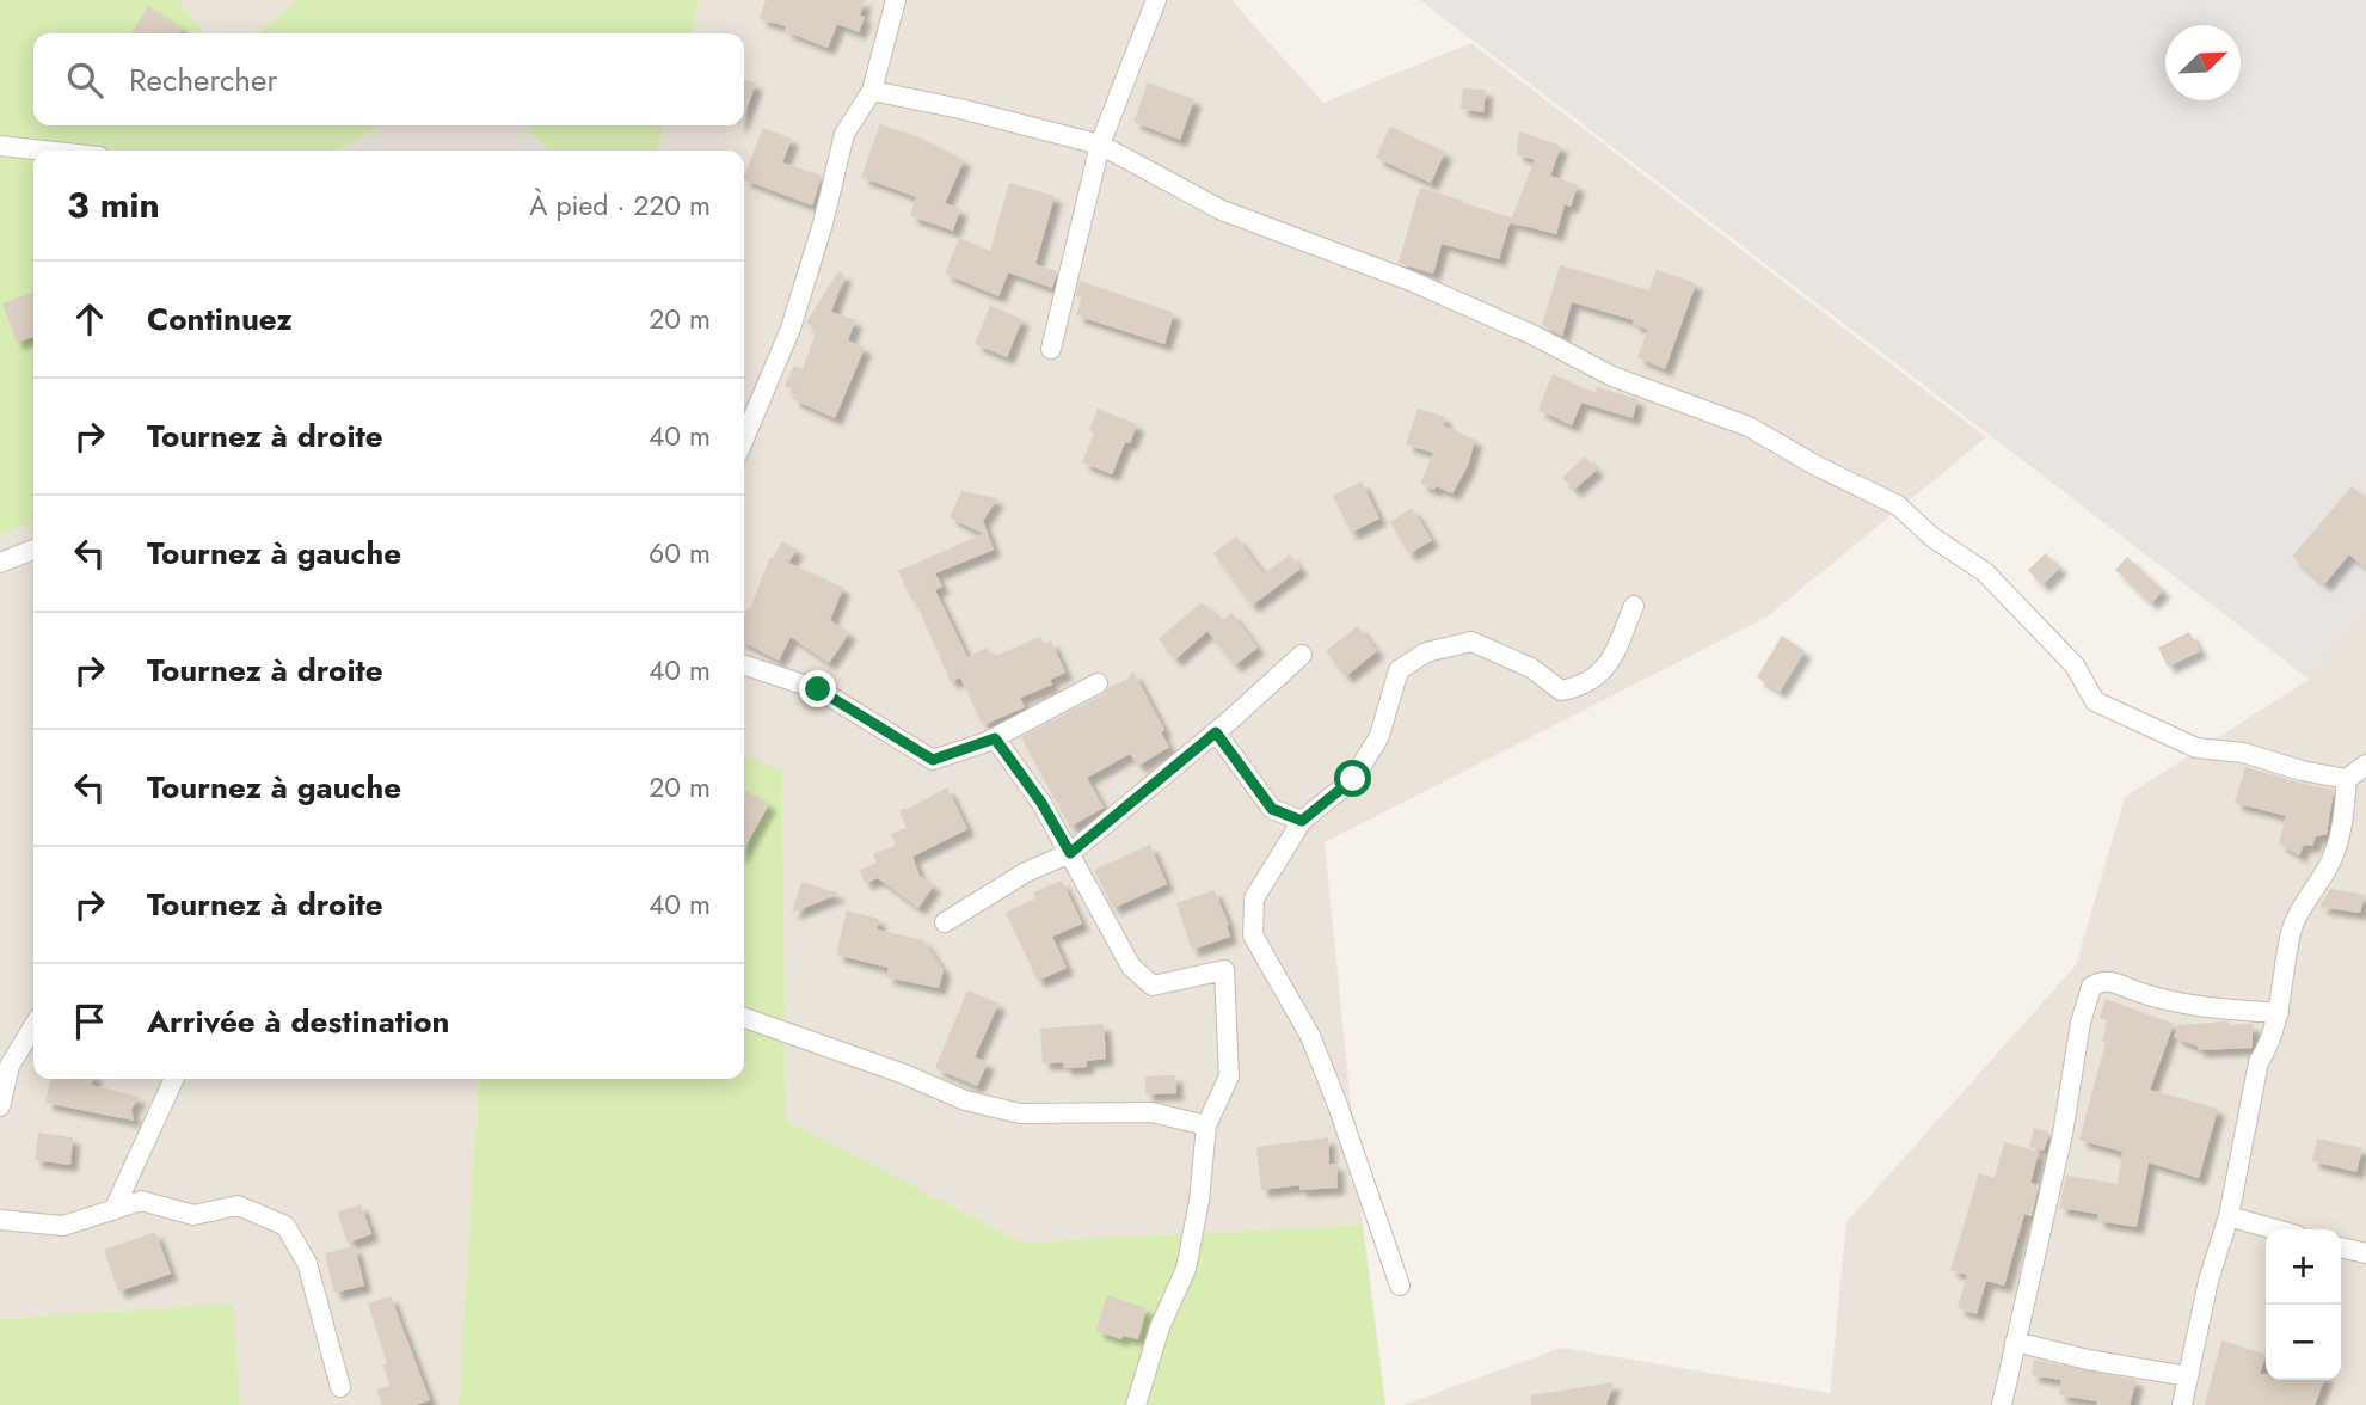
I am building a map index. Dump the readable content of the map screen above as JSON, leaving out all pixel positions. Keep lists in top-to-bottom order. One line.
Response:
{"north":"top right","page":{"search":"Rechercher","heading":["3 min","À pied · 220 m"],"list":[["Continuez","20 m"],["Tournez à droite","40 m"],["Tournez à gauche","60 m"],["Tournez à droite","40 m"],["Tournez à gauche","20 m"],["Tournez à droite","40 m"],"Arrivée à destination"],"map_buttons":["+","−"]}}
